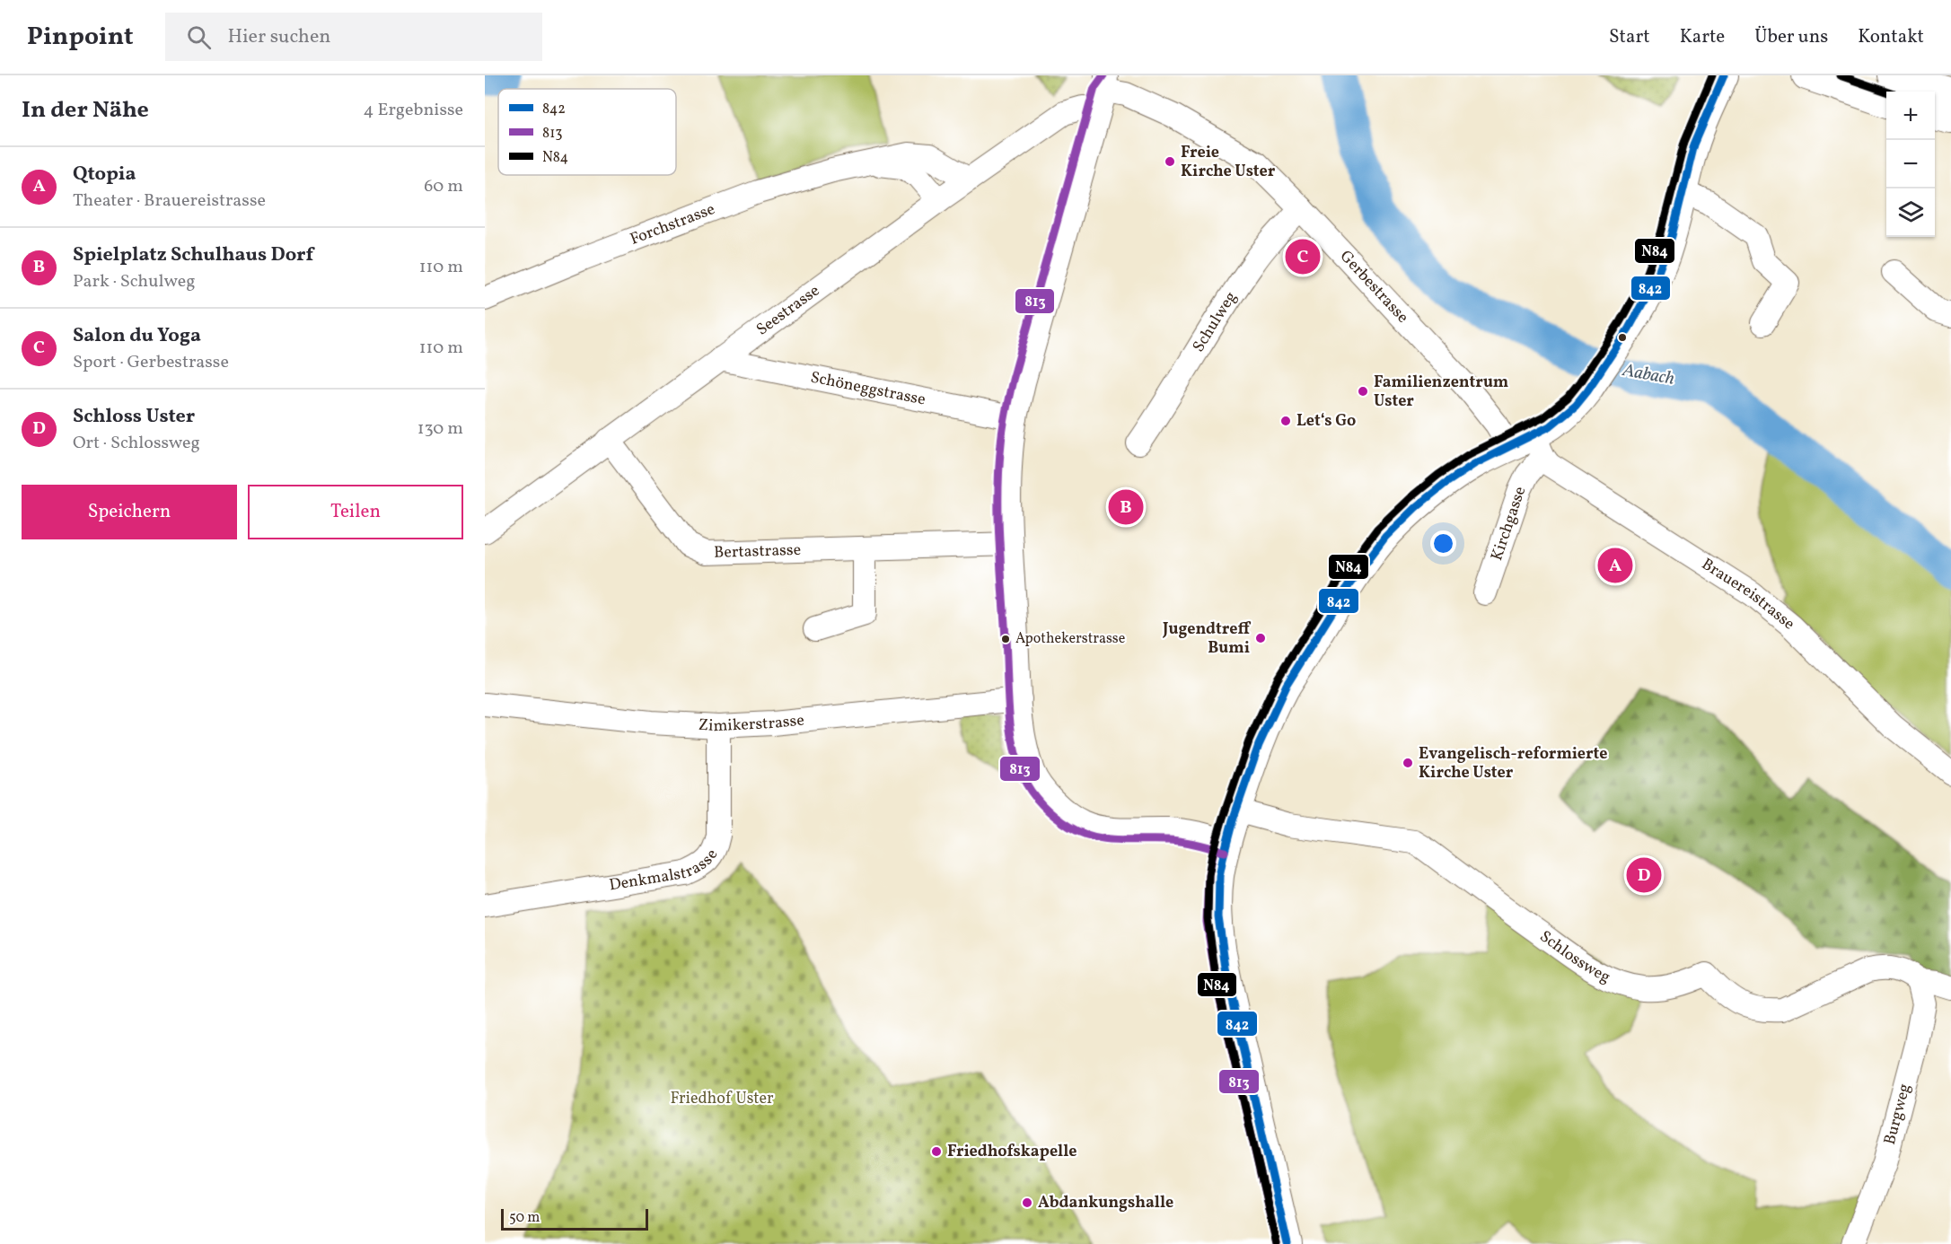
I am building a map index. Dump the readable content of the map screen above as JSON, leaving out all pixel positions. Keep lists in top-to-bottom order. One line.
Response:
{"streets":{"street":["Forchstrasse","Gerbestrasse","Seestrasse","Schulweg","Schöneggstrasse","Kirchgasse","Bertastrasse","Brauereistrasse","Zimikerstrasse","Denkmalstrasse","Schlossweg","Burgweg"]},"crossings":[["Forchstrasse","Seestrasse"],["Gerbestrasse","Seestrasse"],["Gerbestrasse","Schulweg"],["Seestrasse","Schöneggstrasse"],["Seestrasse","Bertastrasse"],["Kirchgasse","Brauereistrasse"],["Zimikerstrasse","Denkmalstrasse"],["Schlossweg","Burgweg"]],"water":["Aabach"],"parks":["Friedhof Uster"],"places":["Freie Kirche Uster","Familienzentrum Uster","Let‘s Go","Jugendtreff Bumi","Apothekerstrasse","Evangelisch-reformierte Kirche Uster","Friedhofskapelle","Abdankungshalle"],"lines":["transit line 842","transit line 813","transit line N84"],"legend":["842","813","N84"],"scale_bar":"50 m","page":{"header":"Pinpoint","search":"Hier suchen","nav":["Start","Karte","Über uns","Kontakt"],"heading":["In der Nähe","4 Ergebnisse"],"map_buttons":["+","−"],"list":[{"mark":"A","name":"Qtopia","note":"Theater · Brauereistrasse","value":"60 m"},{"mark":"B","name":"Spielplatz Schulhaus Dorf","note":"Park · Schulweg","value":"110 m"},{"mark":"C","name":"Salon du Yoga","note":"Sport · Gerbestrasse","value":"110 m"},{"mark":"D","name":"Schloss Uster","note":"Ort · Schlossweg","value":"130 m"}],"pins":["C","B","A","D"],"buttons":["Speichern","Teilen"],"scale":"50 m"}}
